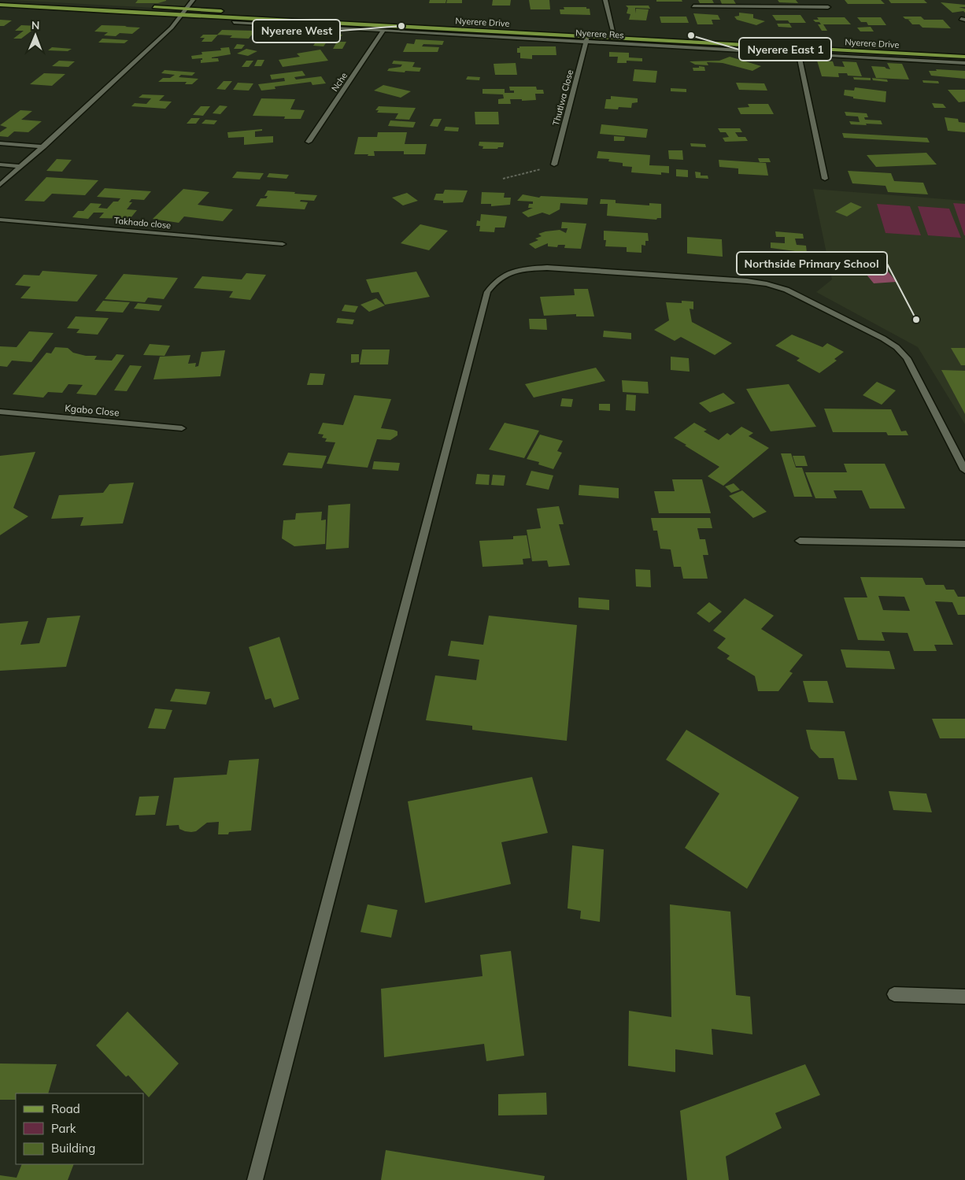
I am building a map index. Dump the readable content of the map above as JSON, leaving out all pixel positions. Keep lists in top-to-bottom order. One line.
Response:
{"streets":{"main road":["Nyerere Drive"],"street":["Nyerere Res","Nche","Thutlwa Close","Takhado close","Kgabo Close"]},"crossings":[["Nyerere Drive","Nyerere Res"],["Nyerere Drive","Thutlwa Close"],["Nyerere Res","Nche"],["Nyerere Res","Thutlwa Close"]],"places":["Nyerere West","Nyerere East 1","Northside Primary School"],"legend":["Road","Park","Building"],"north":"top"}
